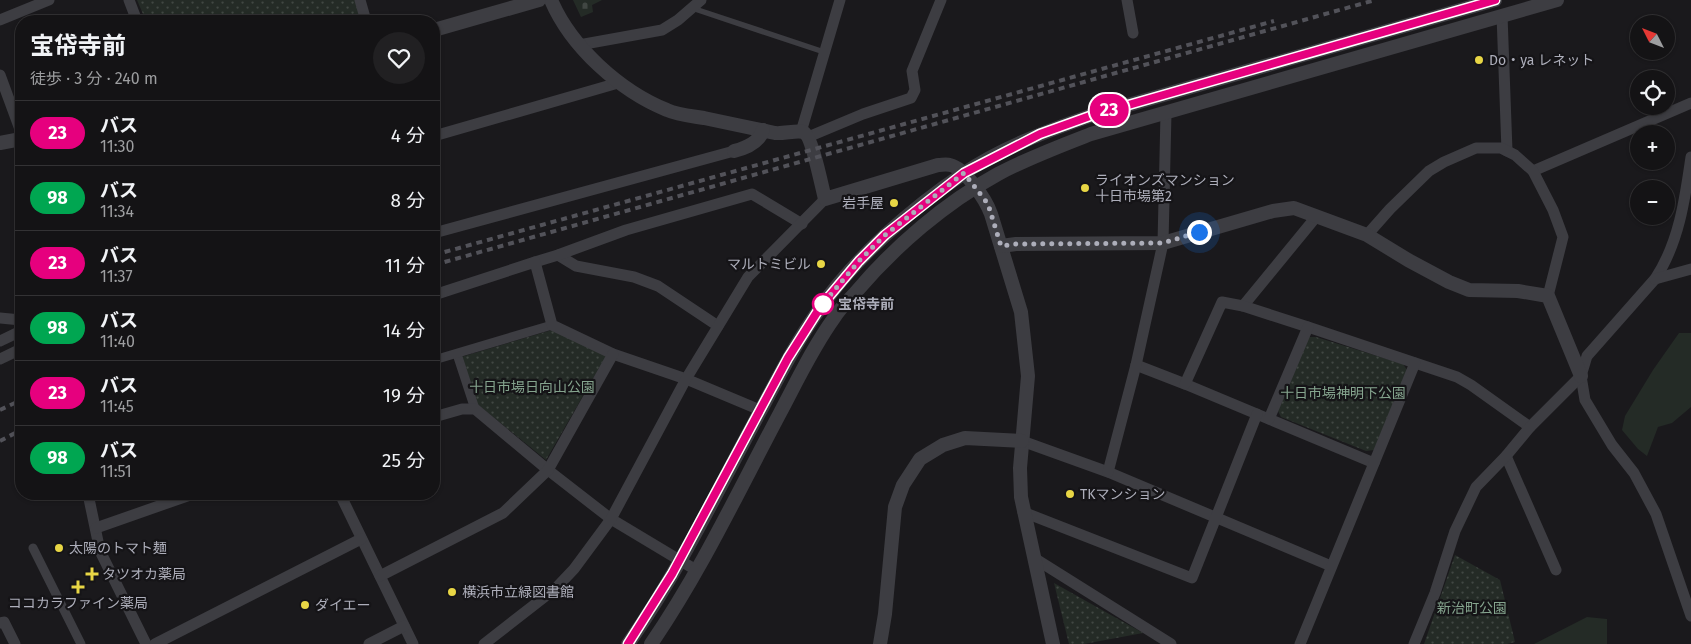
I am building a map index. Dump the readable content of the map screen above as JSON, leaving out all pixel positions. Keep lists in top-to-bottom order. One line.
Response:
{"parks":["十日市場日向山公園","十日市場神明下公園","新治町公園"],"places":{"other":["Do・ya レネット","ライオンズマンション 十日市場第2","岩手屋","マルトミビル","宝帒寺前","TKマンション","太陽のトマト麺","横浜市立緑図書館","ダイエー"],"health":["タツオカ薬局","ココカラファイン薬局"]},"lines":["bus line 23"],"north":"top left","page":{"on_map":"23","map_buttons":["+","−"],"heading":["宝帒寺前","徒歩 · 3 分 · 240 m"],"list":[{"mark":"23","name":"バス","note":"11:30","value":"4 分"},{"mark":"98","name":"バス","note":"11:34","value":"8 分"},{"mark":"23","name":"バス","note":"11:37","value":"11 分"},{"mark":"98","name":"バス","note":"11:40","value":"14 分"},{"mark":"23","name":"バス","note":"11:45","value":"19 分"},{"mark":"98","name":"バス","note":"11:51","value":"25 分"}]}}
